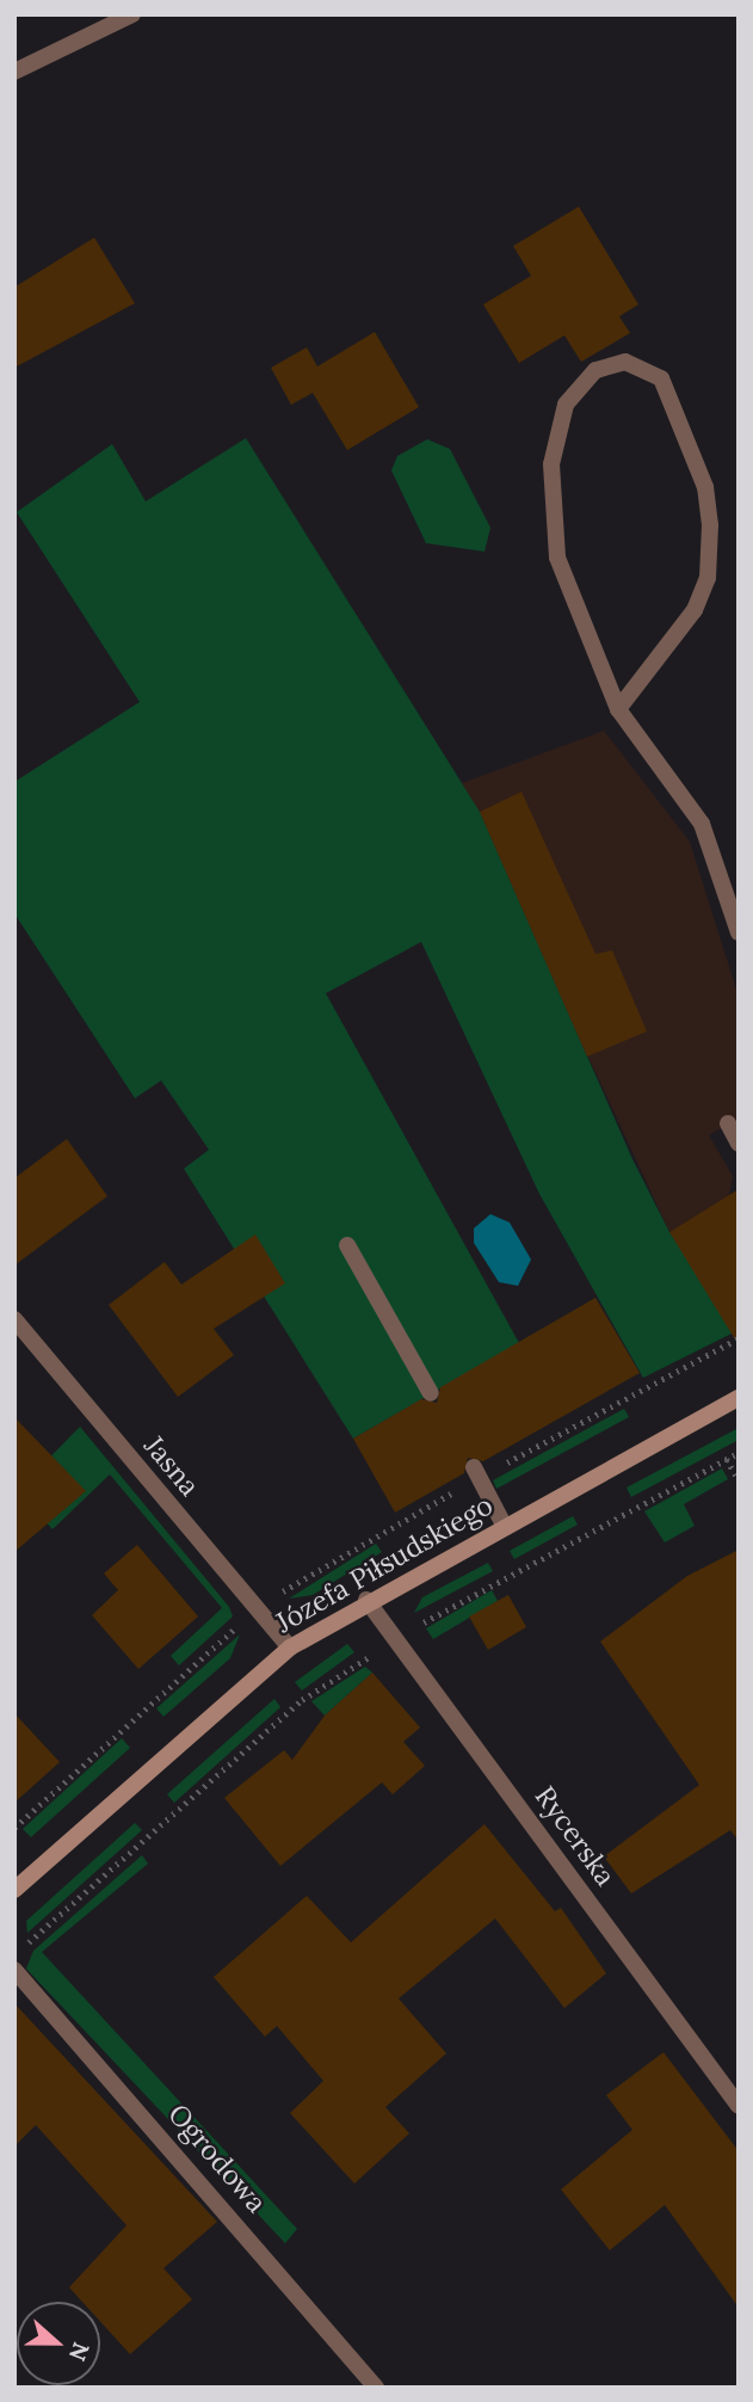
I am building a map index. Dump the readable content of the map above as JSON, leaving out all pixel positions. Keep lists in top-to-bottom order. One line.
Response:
{"streets":{"street":["Jasna","Józefa Piłsudskiego","Rycerska","Ogrodowa"]},"crossings":[["Jasna","Józefa Piłsudskiego"],["Józefa Piłsudskiego","Rycerska"]],"north":"right"}
